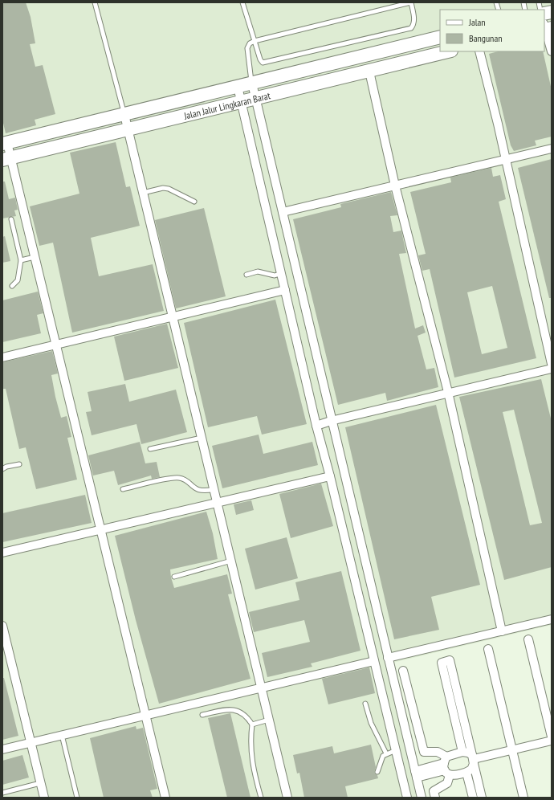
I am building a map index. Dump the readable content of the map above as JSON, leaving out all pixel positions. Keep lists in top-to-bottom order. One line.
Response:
{"streets":{"main road":["Jalan Jalur Lingkaran Barat"]},"legend":["Jalan","Bangunan"]}
